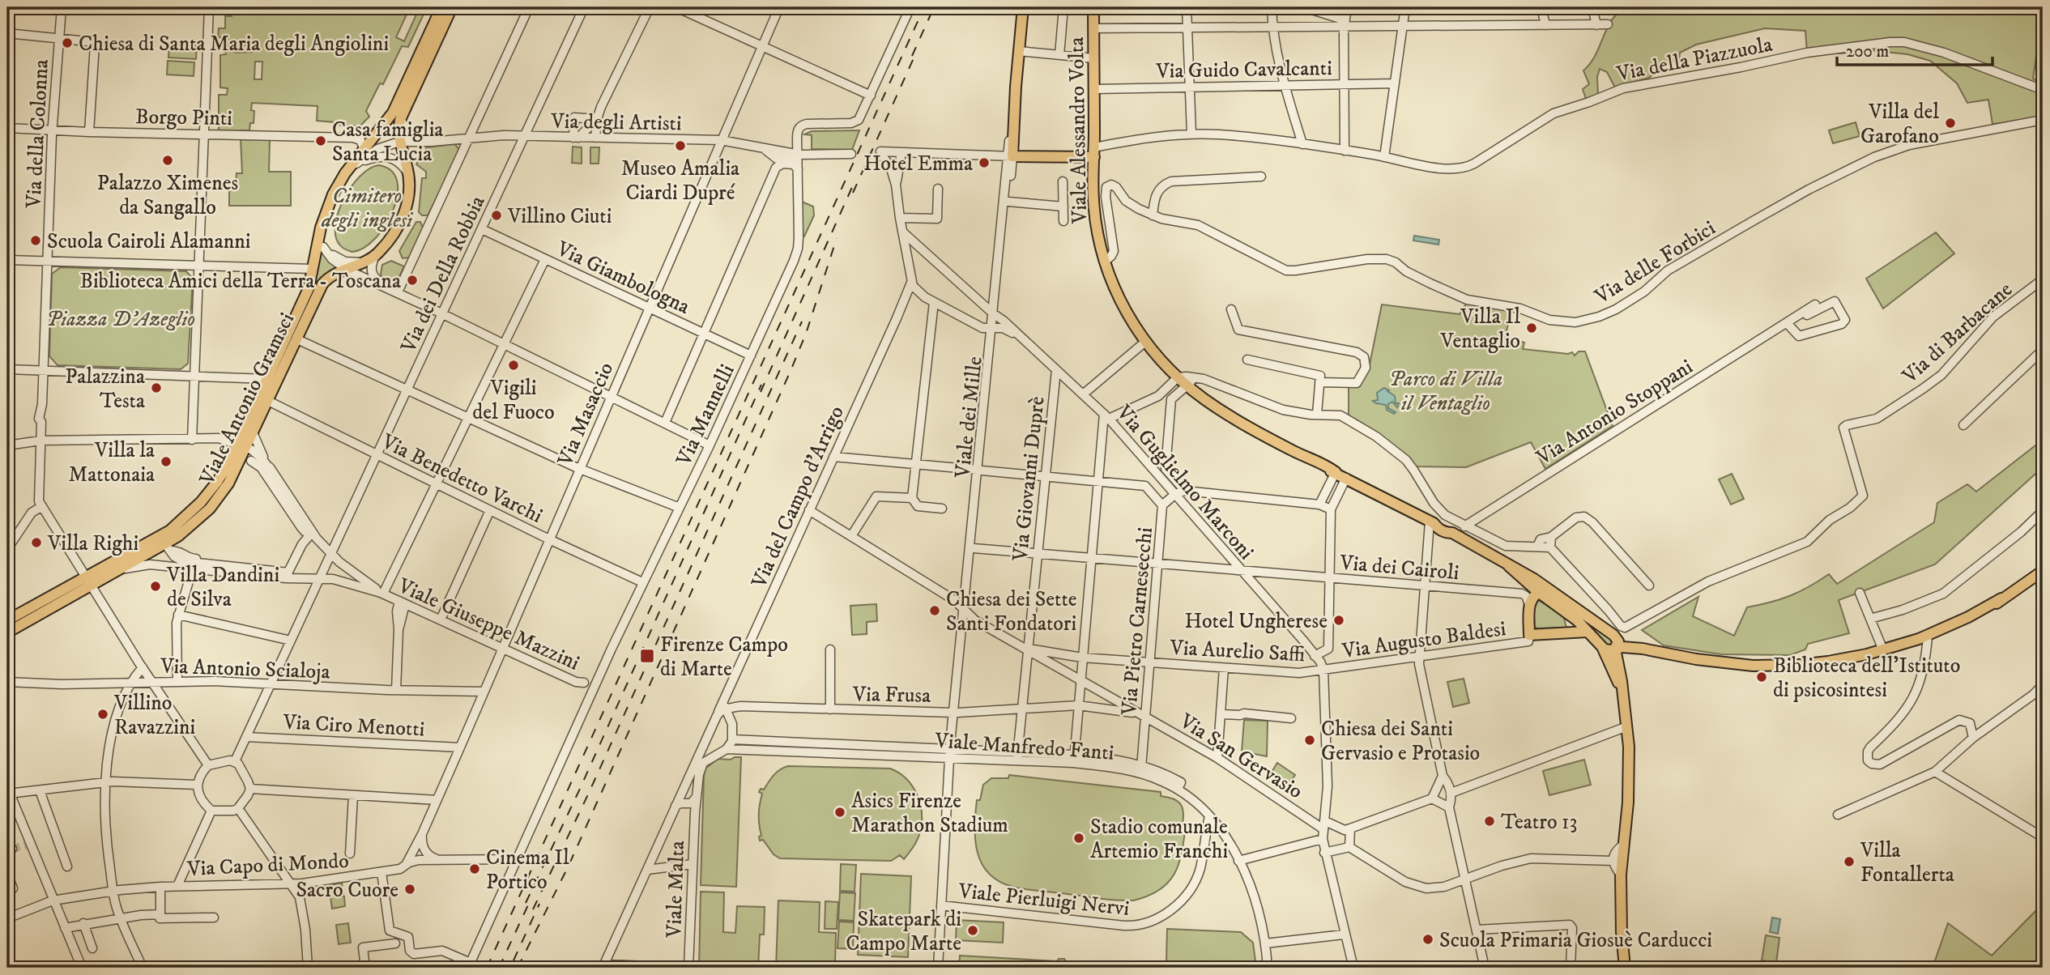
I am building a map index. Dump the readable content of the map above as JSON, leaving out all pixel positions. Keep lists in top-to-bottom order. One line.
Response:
{"streets":{"main road":["Viale Alessandro Volta","Viale Antonio Gramsci","Viale dei Mille"],"street":["Via della Piazzuola","Via Guido Cavalcanti","Borgo Pinti","Via degli Artisti","Via della Colonna","Via delle Forbici","Via dei Della Robbia","Via Giambologna","Via di Barbacane","Via Antonio Stoppani","Via Masaccio","Via Mannelli","Via Benedetto Varchi","Via Giovanni Duprè","Via Guglielmo Marconi","Via del Campo d'Arrigo","Via dei Cairoli","Via Pietro Carnesecchi","Viale Giuseppe Mazzini","Via Augusto Baldesi","Via Aurelio Saffi","Via Antonio Scialoja","Via Frusa","Via Ciro Menotti","Viale Manfredo Fanti","Via San Gervasio","Via Capo di Mondo","Viale Malta","Viale Pierluigi Nervi"]},"crossings":[["Via della Piazzuola","Viale Alessandro Volta"],["Via Guido Cavalcanti","Viale Alessandro Volta"],["Borgo Pinti","Via della Colonna"],["Via degli Artisti","Via dei Della Robbia"],["Via degli Artisti","Via Masaccio"],["Via degli Artisti","Via Mannelli"],["Viale Alessandro Volta","Via delle Forbici"],["Via dei Della Robbia","Via Giambologna"],["Via dei Della Robbia","Via Benedetto Varchi"],["Via dei Della Robbia","Viale Giuseppe Mazzini"],["Via Giambologna","Via Masaccio"],["Via Giambologna","Via Mannelli"],["Viale Antonio Gramsci","Via Benedetto Varchi"],["Viale Antonio Gramsci","Viale Giuseppe Mazzini"],["Via Masaccio","Via Benedetto Varchi"],["Via Masaccio","Viale Giuseppe Mazzini"],["Via Masaccio","Via Antonio Scialoja"],["Via Masaccio","Via Ciro Menotti"],["Via Masaccio","Via Capo di Mondo"],["Via Mannelli","Via Benedetto Varchi"],["Via Mannelli","Via Capo di Mondo"],["Viale dei Mille","Via Guglielmo Marconi"],["Viale dei Mille","Via dei Cairoli"],["Viale dei Mille","Via Frusa"],["Viale dei Mille","Viale Manfredo Fanti"],["Viale dei Mille","Via San Gervasio"],["Viale dei Mille","Viale Pierluigi Nervi"],["Via Giovanni Duprè","Via Guglielmo Marconi"],["Via Giovanni Duprè","Via dei Cairoli"],["Via Giovanni Duprè","Via Aurelio Saffi"],["Via Giovanni Duprè","Via Frusa"],["Via Giovanni Duprè","Viale Manfredo Fanti"],["Via Giovanni Duprè","Via San Gervasio"],["Via Guglielmo Marconi","Via del Campo d'Arrigo"],["Via Guglielmo Marconi","Via dei Cairoli"],["Via Guglielmo Marconi","Via Augusto Baldesi"],["Via Guglielmo Marconi","Via Aurelio Saffi"],["Via del Campo d'Arrigo","Via San Gervasio"],["Via dei Cairoli","Via Pietro Carnesecchi"],["Via Pietro Carnesecchi","Via Aurelio Saffi"],["Via Pietro Carnesecchi","Viale Manfredo Fanti"],["Via Pietro Carnesecchi","Via San Gervasio"],["Via Augusto Baldesi","Via Aurelio Saffi"],["Via Aurelio Saffi","Via San Gervasio"],["Via Frusa","Via San Gervasio"],["Viale Manfredo Fanti","Viale Malta"],["Viale Manfredo Fanti","Viale Pierluigi Nervi"]],"parks":["Cimitero degli inglesi","Piazza D'Azeglio","Parco di Villa il Ventaglio"],"places":{"other":["Chiesa di Santa Maria degli Angiolini","Villa del Garofano","Casa famiglia Santa Lucia","Museo Amalia Ciardi Dupré","Palazzo Ximenes da Sangallo","Hotel Emma","Villino Ciuti","Scuola Cairoli Alamanni","Biblioteca Amici della Terra - Toscana","Villa Il Ventaglio","Vigili del Fuoco","Palazzina Testa","Villa la Mattonaia","Villa Righi","Villa Dandini de Silva","Chiesa dei Sette Santi Fondatori","Hotel Ungherese","Biblioteca dell'Istituto di psicosintesi","Villino Ravazzini","Chiesa dei Santi Gervasio e Protasio","Asics Firenze Marathon Stadium","Teatro 13","Stadio comunale Artemio Franchi","Villa Fontallerta","Cinema Il Portico","Sacro Cuore","Skatepark di Campo Marte","Scuola Primaria Giosuè Carducci"],"transit":["Firenze Campo di Marte"]},"scale_bar":"200 m"}
